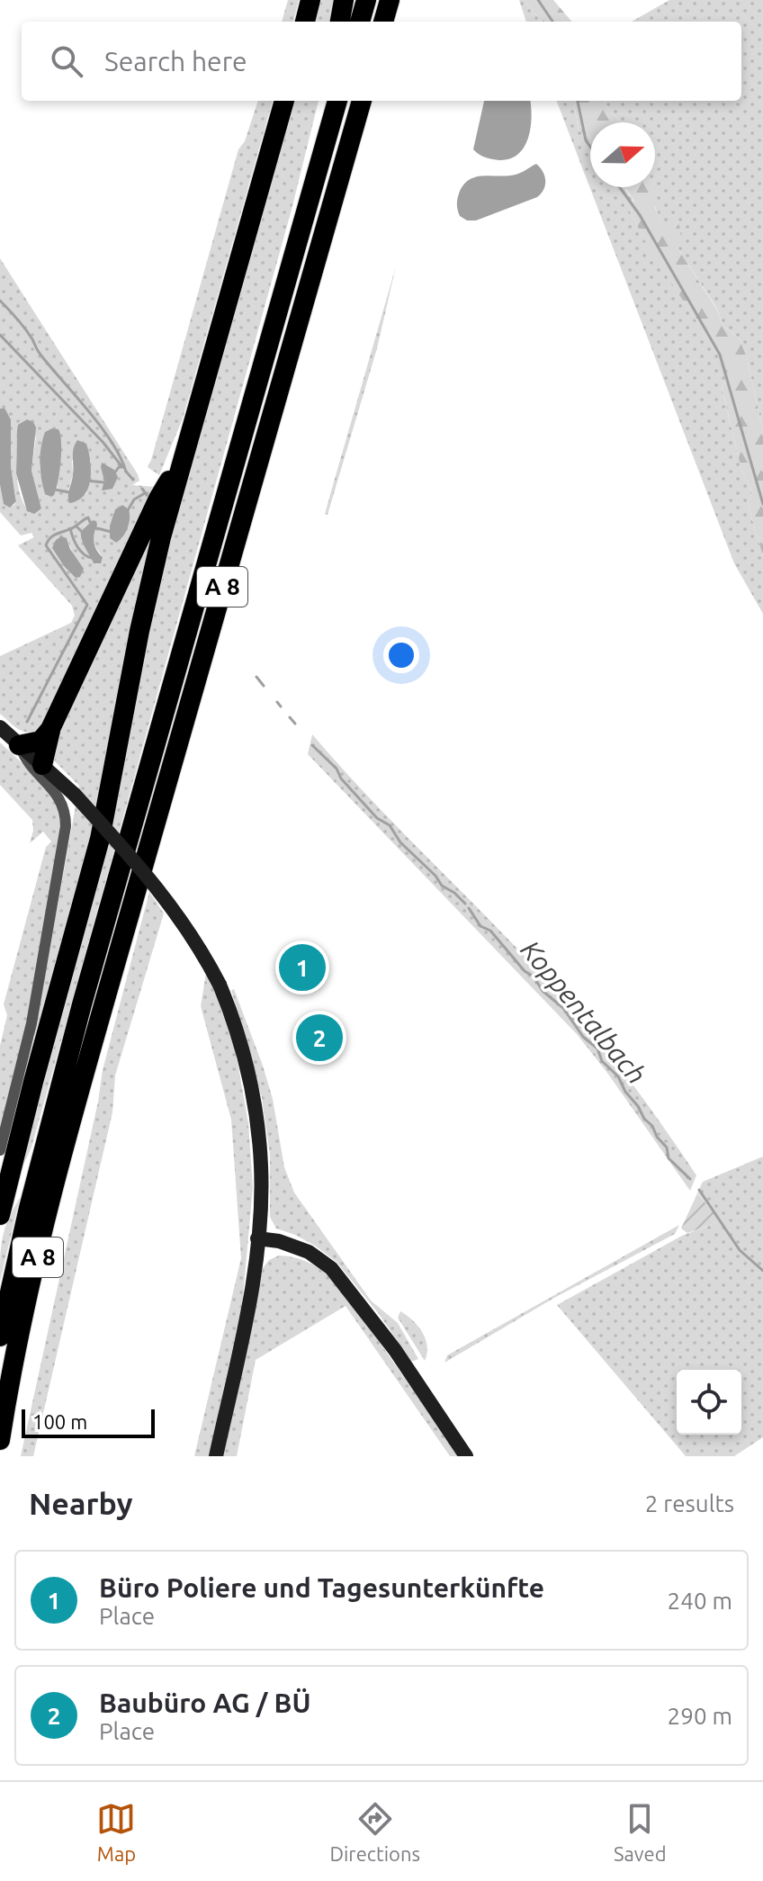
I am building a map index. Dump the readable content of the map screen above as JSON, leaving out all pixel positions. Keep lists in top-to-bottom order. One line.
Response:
{"streets":{"highway":["A 8"]},"water":["Koppentalbach"],"scale_bar":"100 m","north":"right","page":{"search":"Search here","pins":["1","2"],"scale":"100 m","heading":["Nearby","2 results"],"list":[{"mark":"1","name":"Büro Poliere und Tagesunterkünfte","note":"Place","value":"240 m"},{"mark":"2","name":"Baubüro AG / BÜ","note":"Place","value":"290 m"}],"nav":["Map","Directions","Saved"]}}
